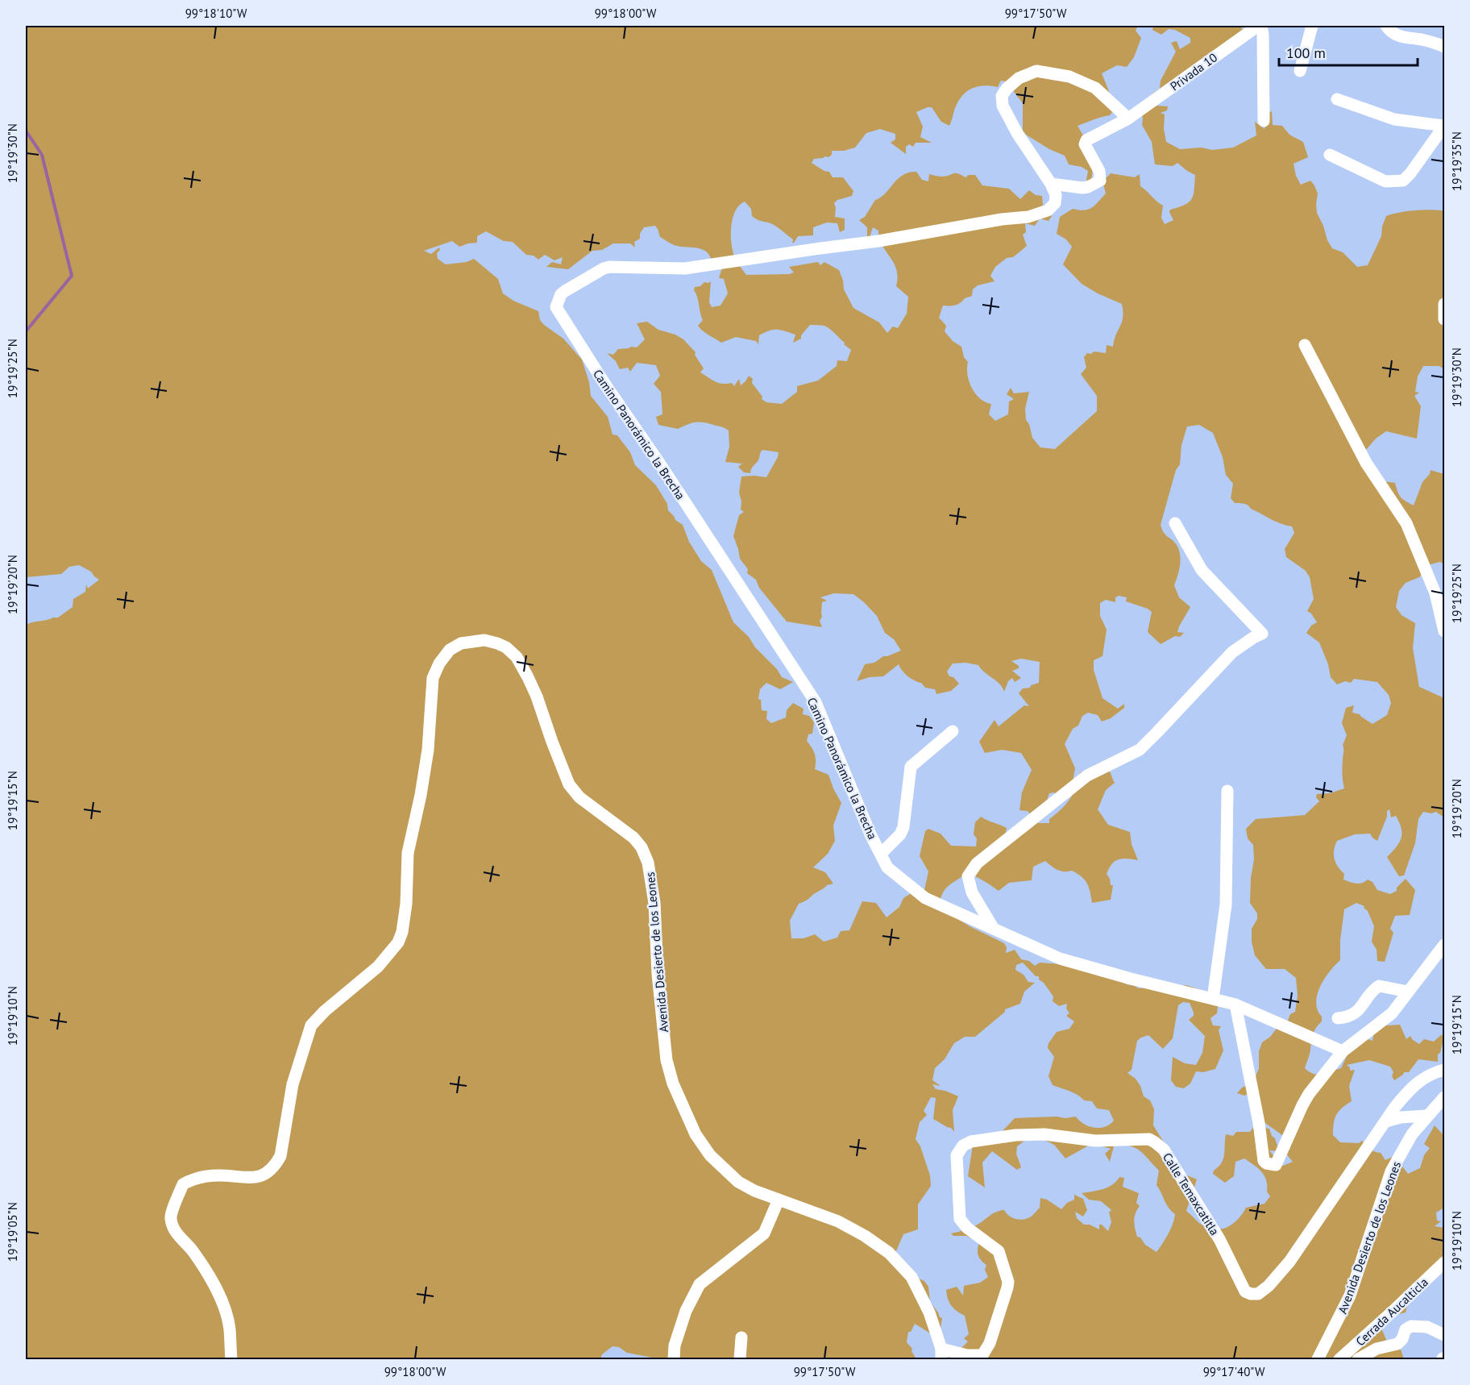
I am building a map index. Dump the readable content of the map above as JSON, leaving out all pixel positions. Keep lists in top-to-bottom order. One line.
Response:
{"streets":{"street":["Privada 10","Camino Panorámico la Brecha","Avenida Desierto de los Leones","Calle Temaxcatitla","Cerrada Aucalticla"]},"crossings":[["Privada 10","Camino Panorámico la Brecha"],["Avenida Desierto de los Leones","Calle Temaxcatitla"]],"scale_bar":"100 m","coordinates":["99°18'10\"W","99°18'00\"W","99°17'50\"W","19°19'30\"N","19°19'35\"N","19°19'25\"N","19°19'20\"N","19°19'15\"N","19°19'10\"N","19°19'05\"N","99°17'40\"W"]}
